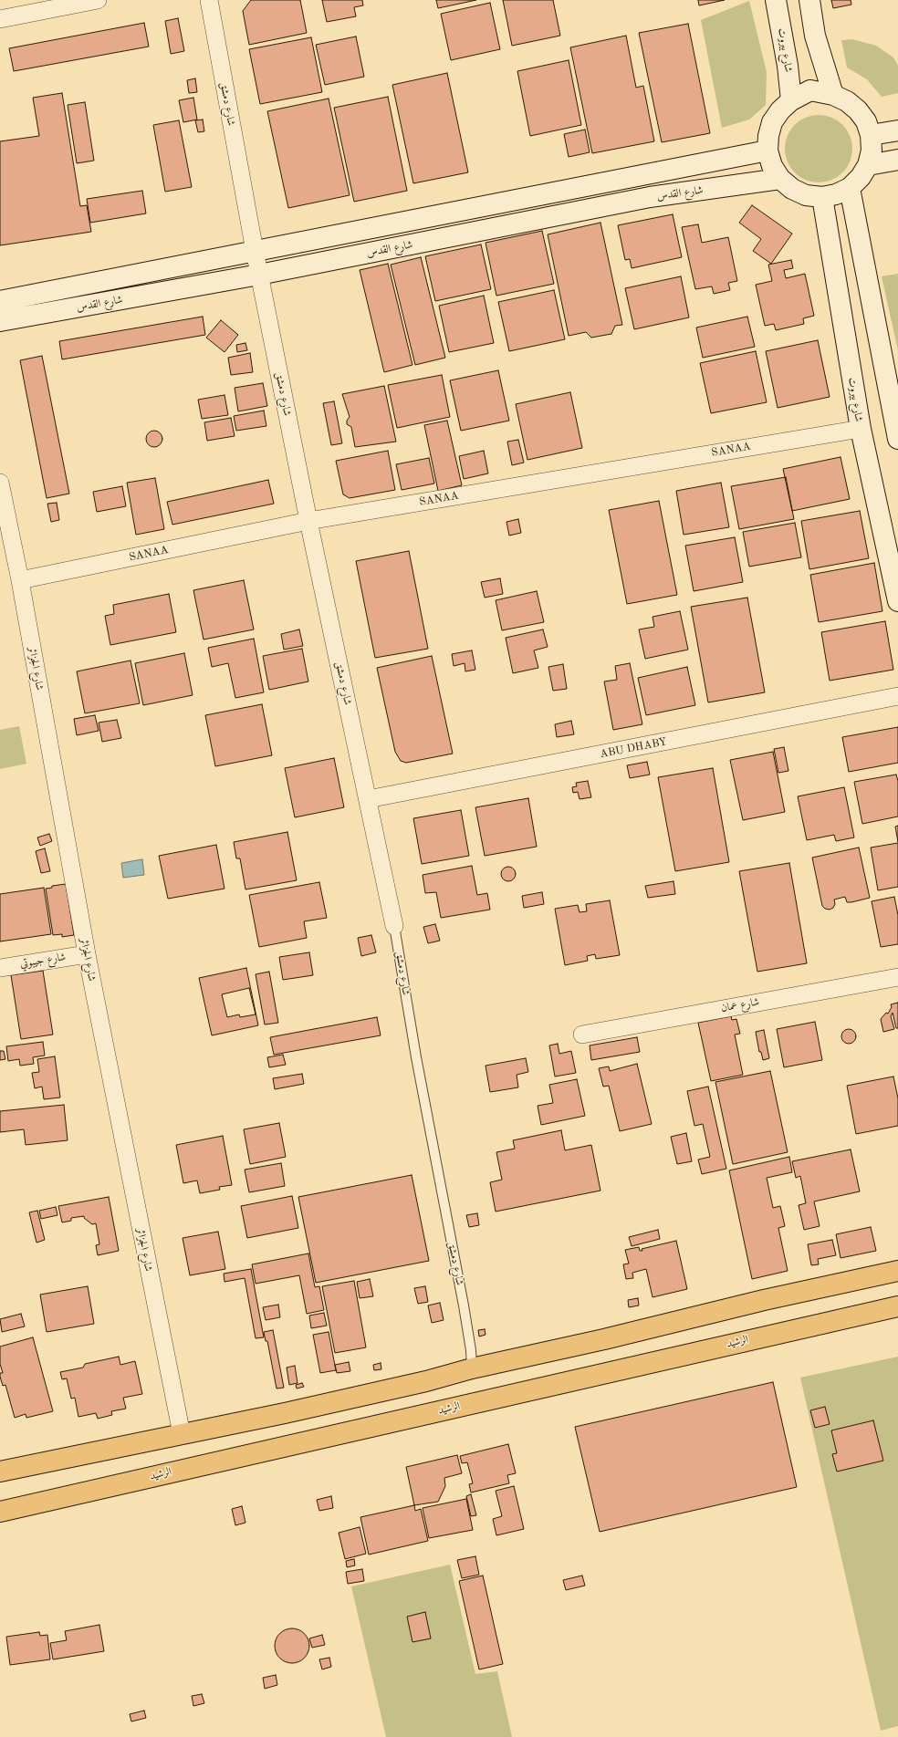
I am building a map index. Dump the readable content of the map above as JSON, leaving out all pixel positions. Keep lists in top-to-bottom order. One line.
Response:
{"streets":{"main road":["شارع بيروت","شارع القدس","الرشيد"],"street":["شارع دمشق","SANAA","شارع الجزائر","ABU DHABY","شارع جيبوتي","شارع عمان"]},"crossings":[["شارع بيروت","شارع القدس"],["شارع بيروت","SANAA"],["شارع دمشق","شارع القدس"],["شارع دمشق","SANAA"],["شارع دمشق","ABU DHABY"],["SANAA","شارع الجزائر"],["شارع الجزائر","شارع جيبوتي"]]}
